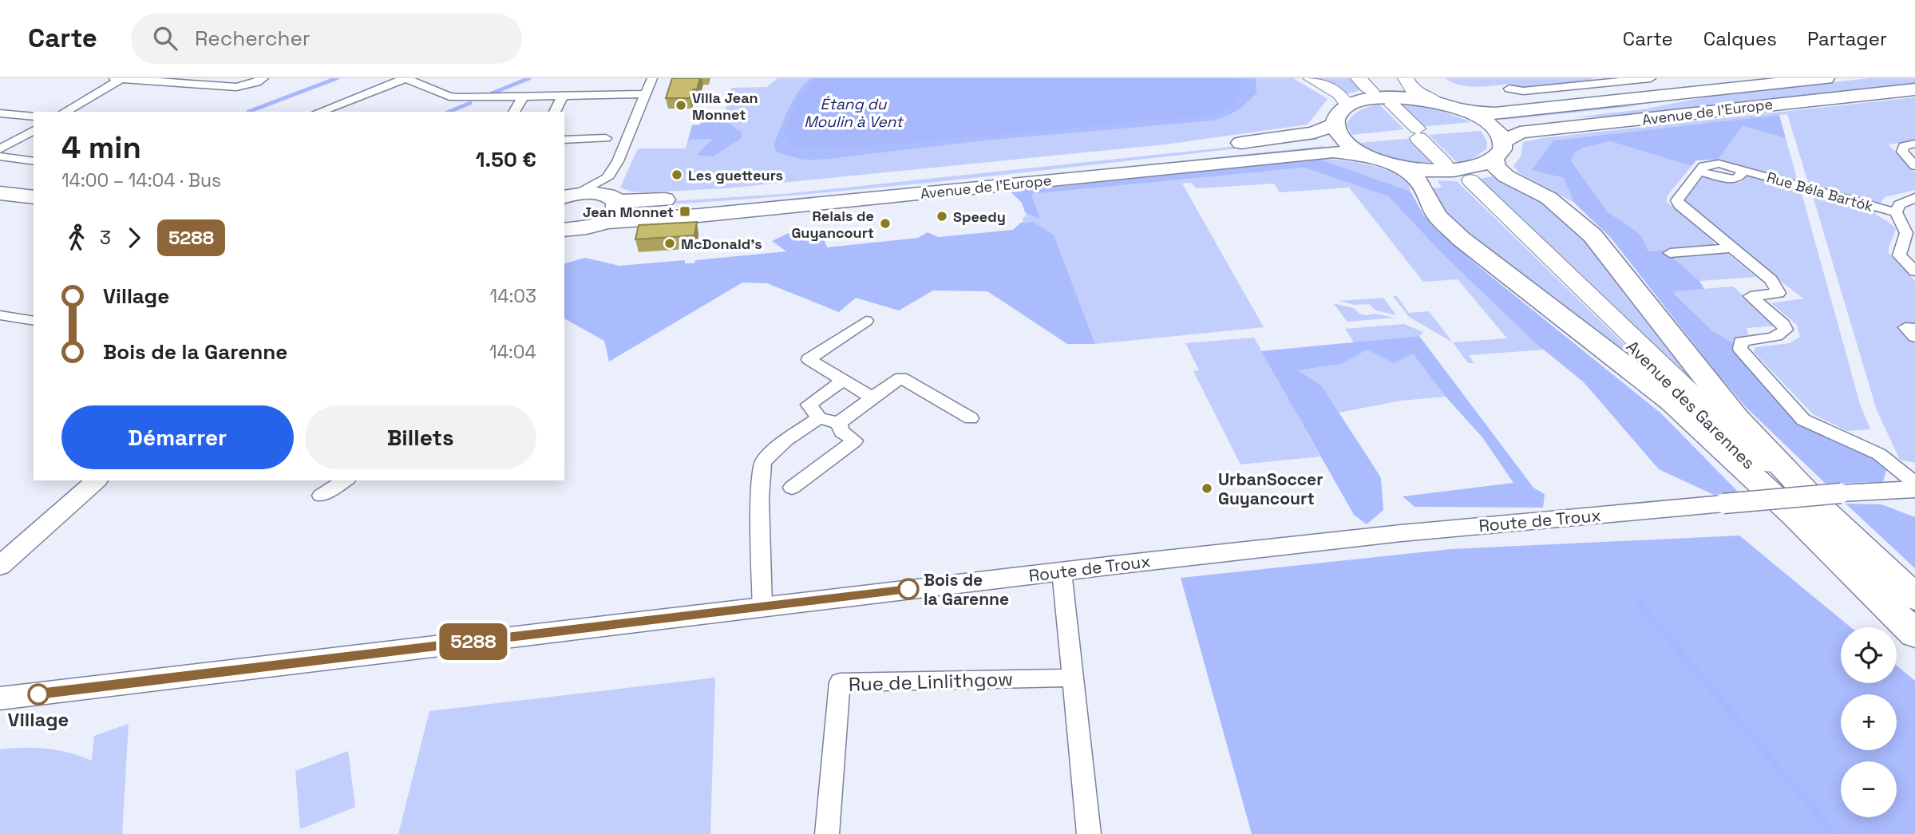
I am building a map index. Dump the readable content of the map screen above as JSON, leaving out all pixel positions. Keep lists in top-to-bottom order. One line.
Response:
{"streets":{"main road":["Avenue de l'Europe","Avenue des Garennes"],"street":["Rue Béla Bartók","Route de Troux","Rue de Linlithgow"]},"crossings":[["Avenue des Garennes","Route de Troux"]],"water":["Étang du Moulin à Vent"],"places":{"other":["Villa Jean Monnet","Les guetteurs","Speedy","Relais de Guyancourt","McDonald's","UrbanSoccer Guyancourt","Bois de la Garenne","Village"],"transit":["Jean Monnet"]},"lines":["bus line 5288"],"page":{"header":"Carte","search":"Rechercher","nav":["Carte","Calques","Partager"],"on_map":"5288","heading":["4 min","14:00 – 14:04 · Bus","1.50 €"],"legs":["3","5288"],"list":[{"name":"Village","value":"14:03"},{"name":"Bois de la Garenne","value":"14:04"}],"buttons":["Démarrer","Billets"],"map_buttons":["+","−"]}}
